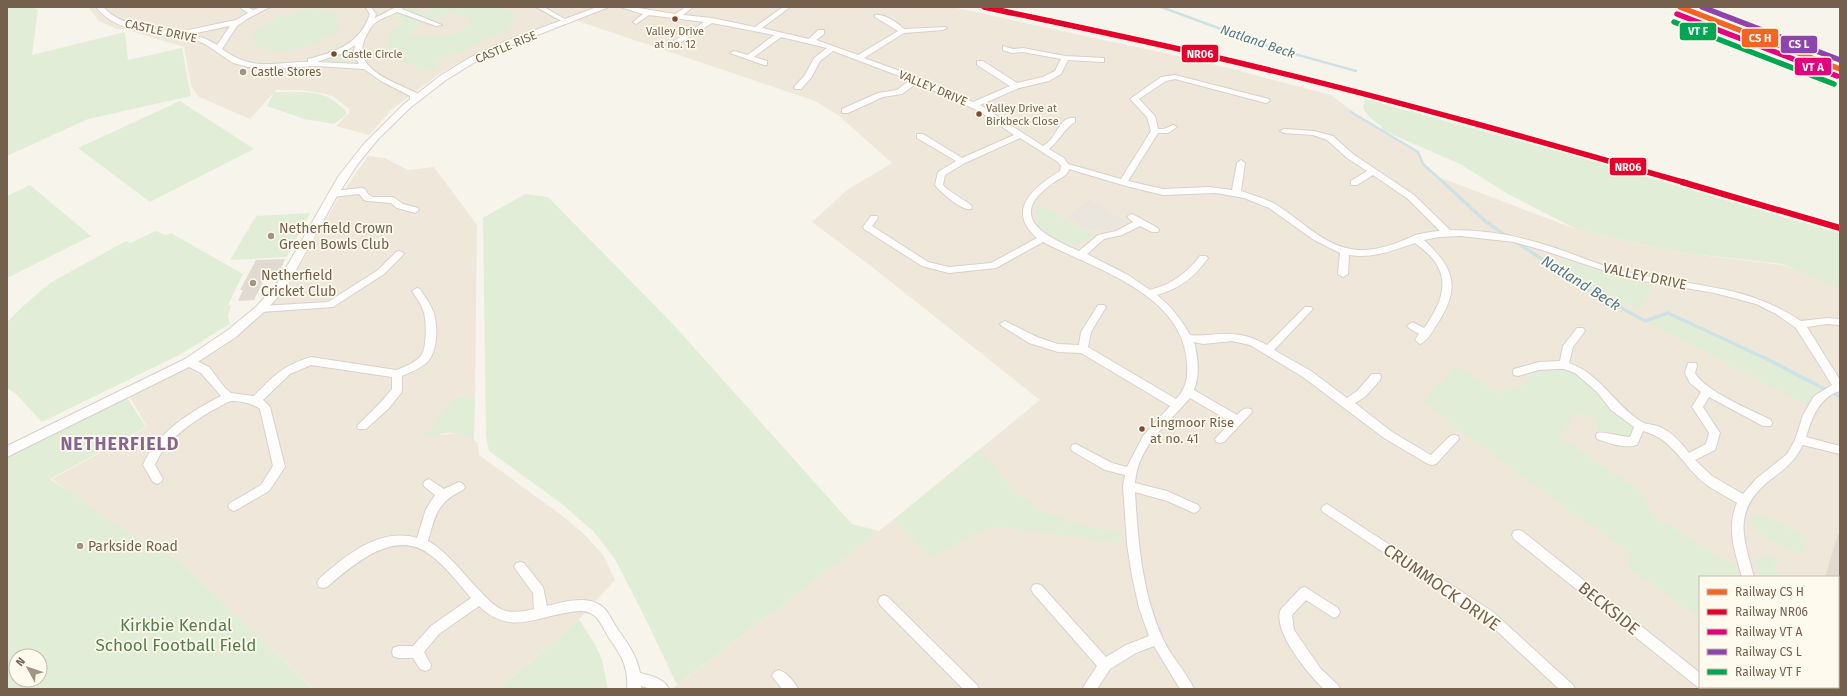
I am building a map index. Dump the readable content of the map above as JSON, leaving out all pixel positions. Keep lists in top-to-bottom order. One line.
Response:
{"streets":{"street":["CASTLE DRIVE","CASTLE RISE","VALLEY DRIVE","CRUMMOCK DRIVE","BECKSIDE"]},"crossings":[["CASTLE DRIVE","CASTLE RISE"]],"districts":["NETHERFIELD"],"water":["Natland Beck"],"parks":["Kirkbie Kendal School Football Field"],"places":["Valley Drive at no. 12","Castle Circle","Castle Stores","Valley Drive at Birkbeck Close","Netherfield Crown Green Bowls Club","Netherfield Cricket Club","Lingmoor Rise at no. 41","Parkside Road"],"lines":["rail line NR06"],"legend":["Railway CS H","Railway NR06","Railway VT A","Railway CS L","Railway VT F"],"north":"top left"}
